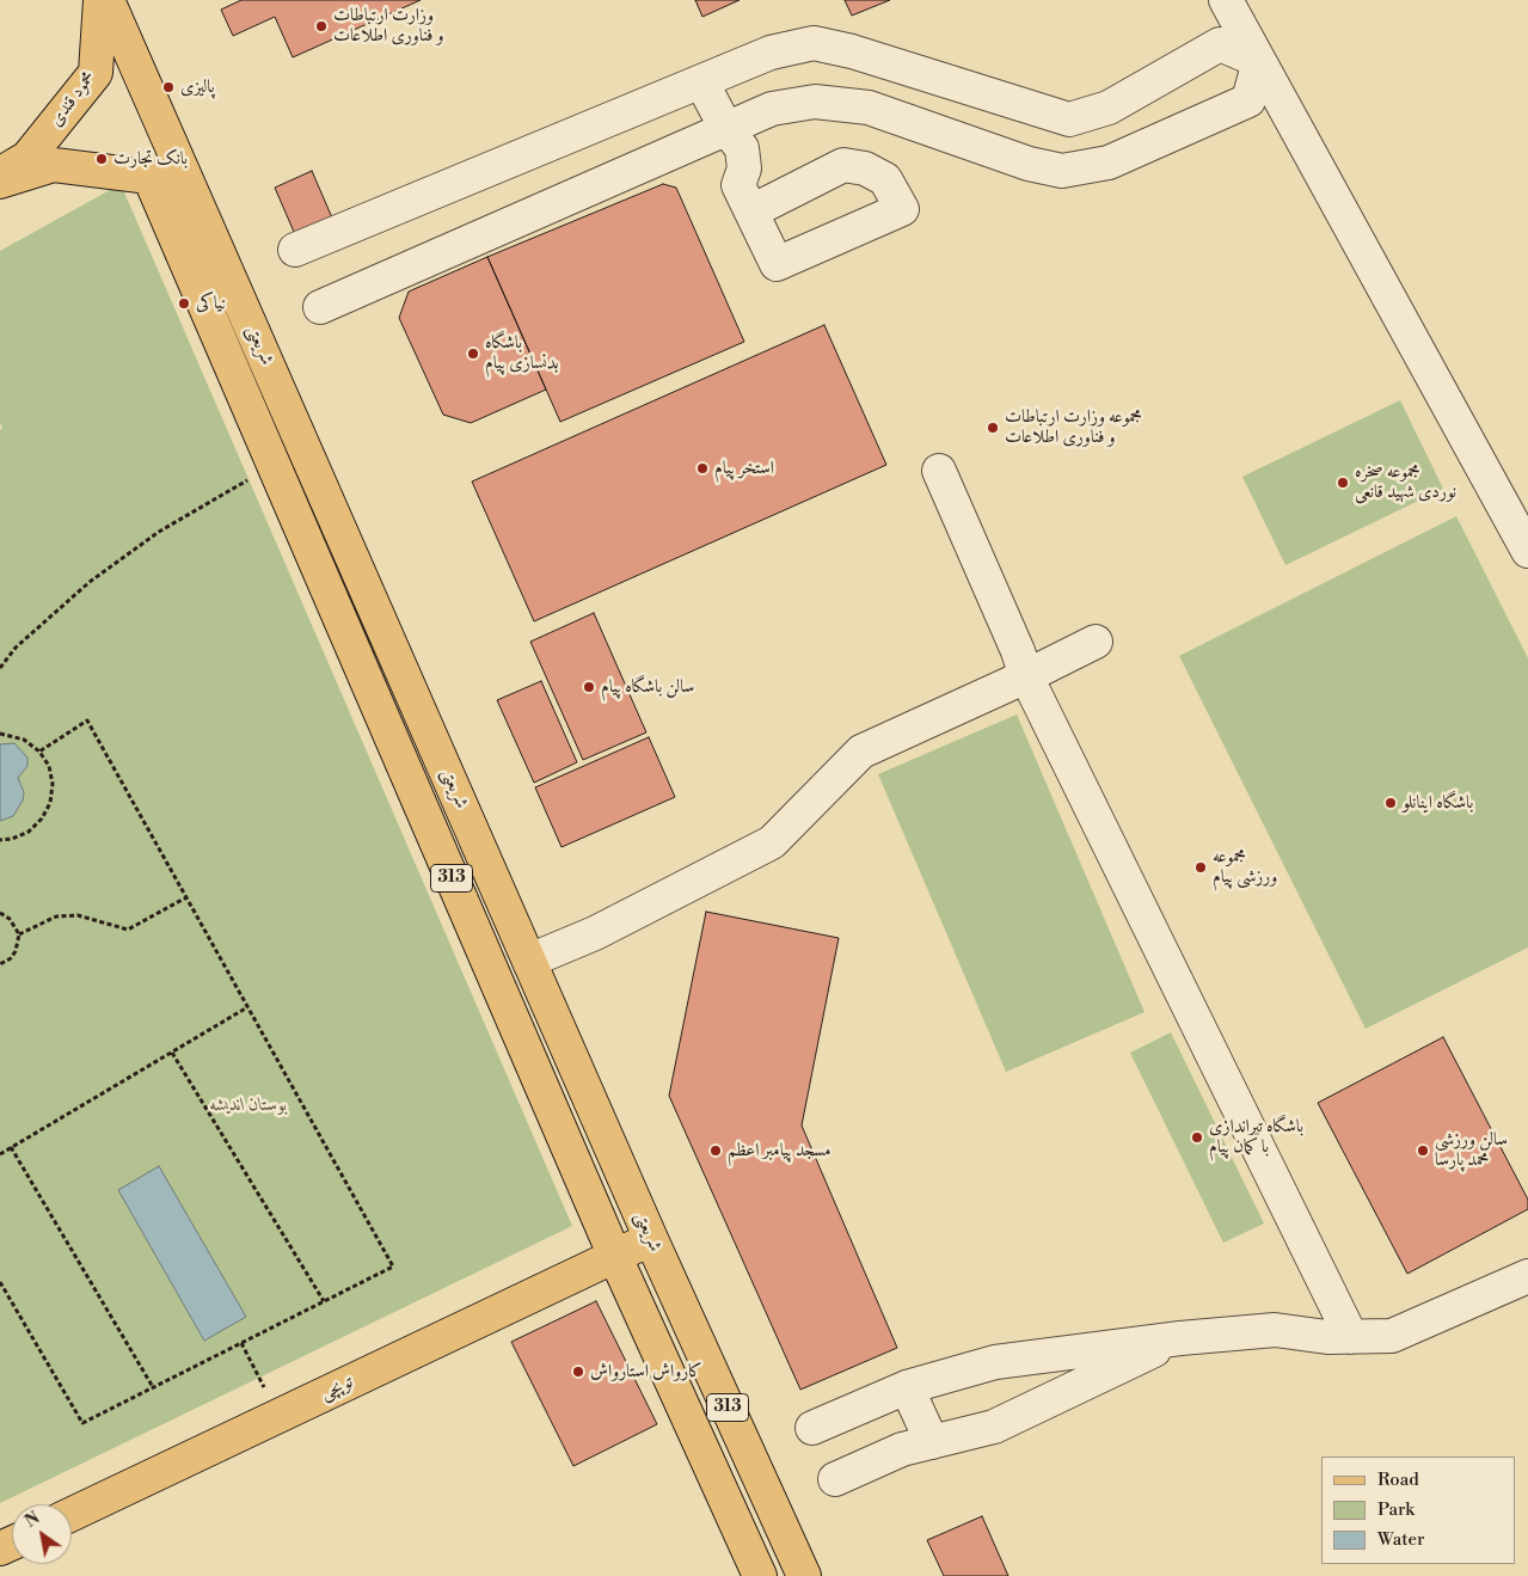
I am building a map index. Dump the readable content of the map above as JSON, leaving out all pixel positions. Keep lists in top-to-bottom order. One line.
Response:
{"streets":{"main road":["محمود قندی","شریعتی","313","توپچی"]},"crossings":[["شریعتی","توپچی"]],"parks":["بوستان اندیشه"],"places":["وزارت ارتباطات و فناوری اطلاعات","پالیزی","بانک تجارت","نیاکی","باشگاه بدنسازی پیام","مجموعه وزارت ارتباطات و فناوری اطلاعات","استخر پیام","مجموعه صخره نوردی شهید قانعی","سالن باشگاه پیام","باشگاه اینانلو","مجموعه ورزشی پیام","باشگاه تیراندازی با کمان پیام","مسجد پیامبر اعظم","سالن ورزشی محمد پارسا","کارواش استارواش"],"legend":["Road","Park","Water"],"north":"top left"}
